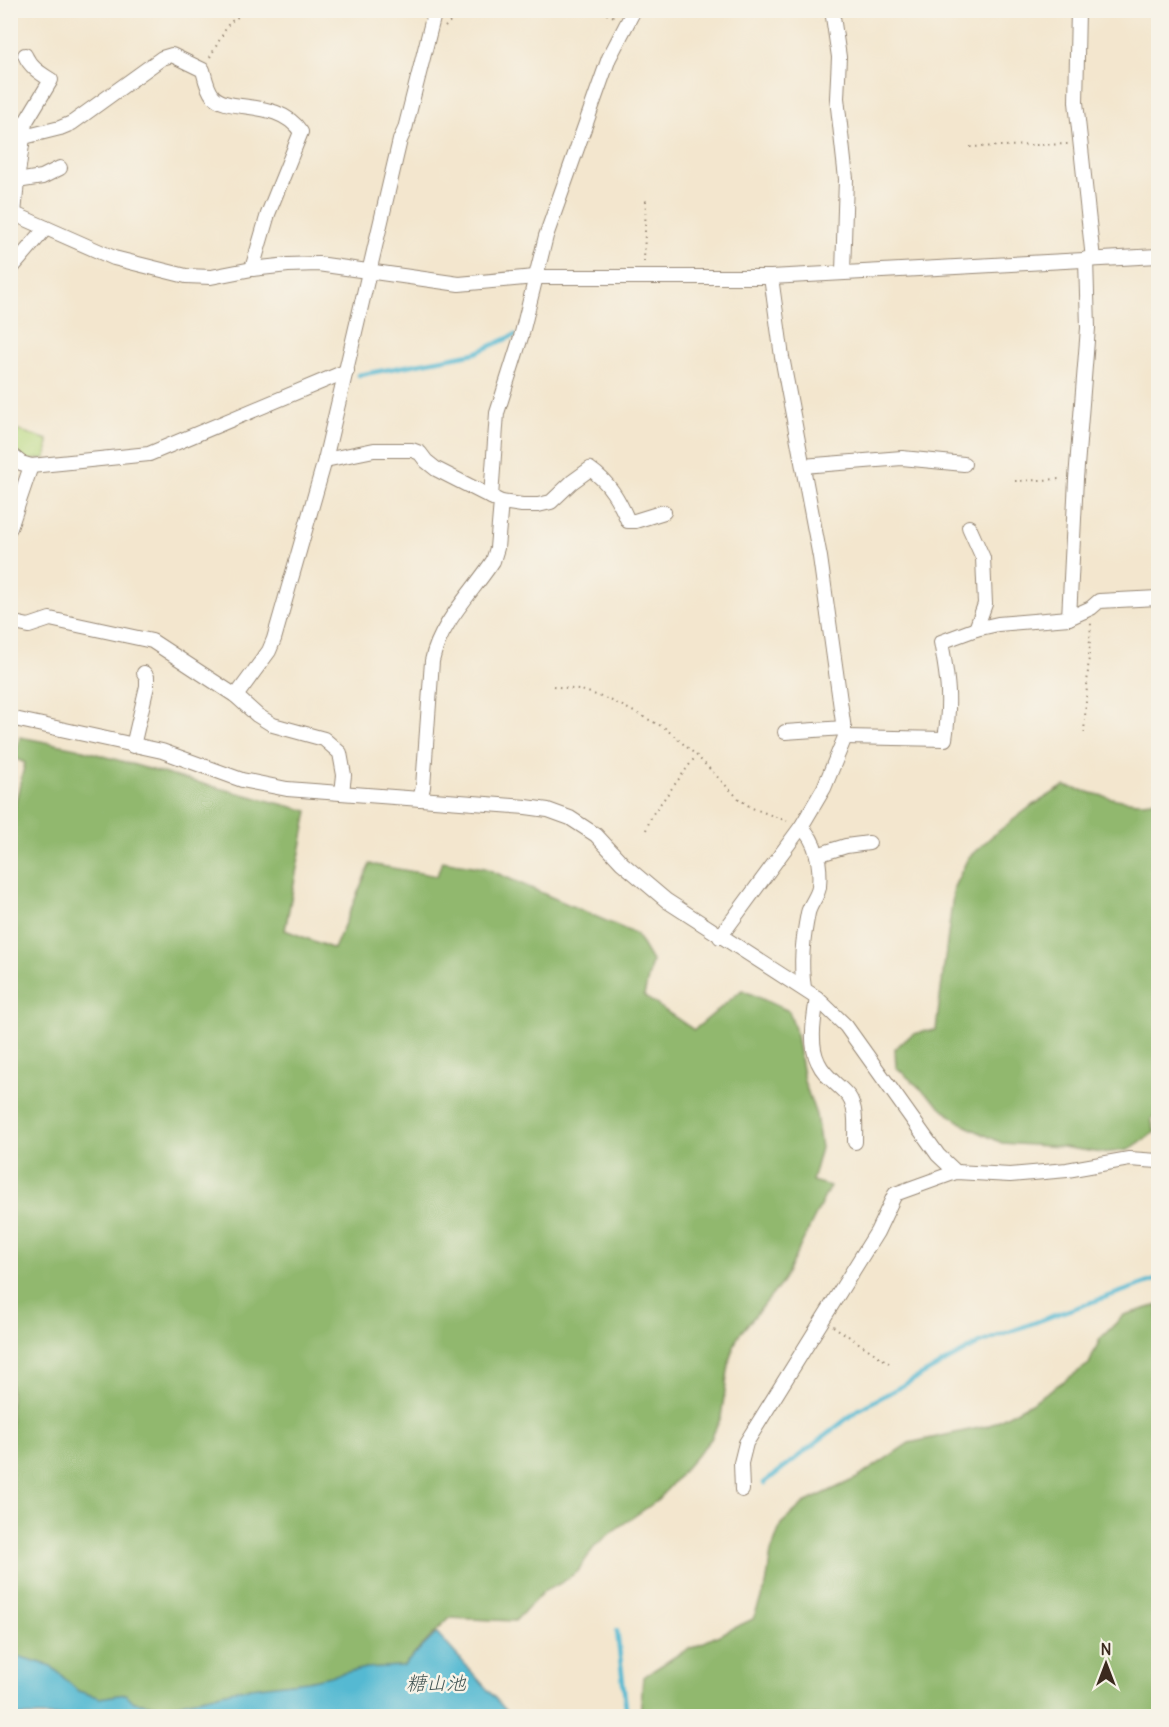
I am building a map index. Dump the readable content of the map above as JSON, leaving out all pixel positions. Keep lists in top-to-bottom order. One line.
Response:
{"water":["糖山池"],"north":"top"}
